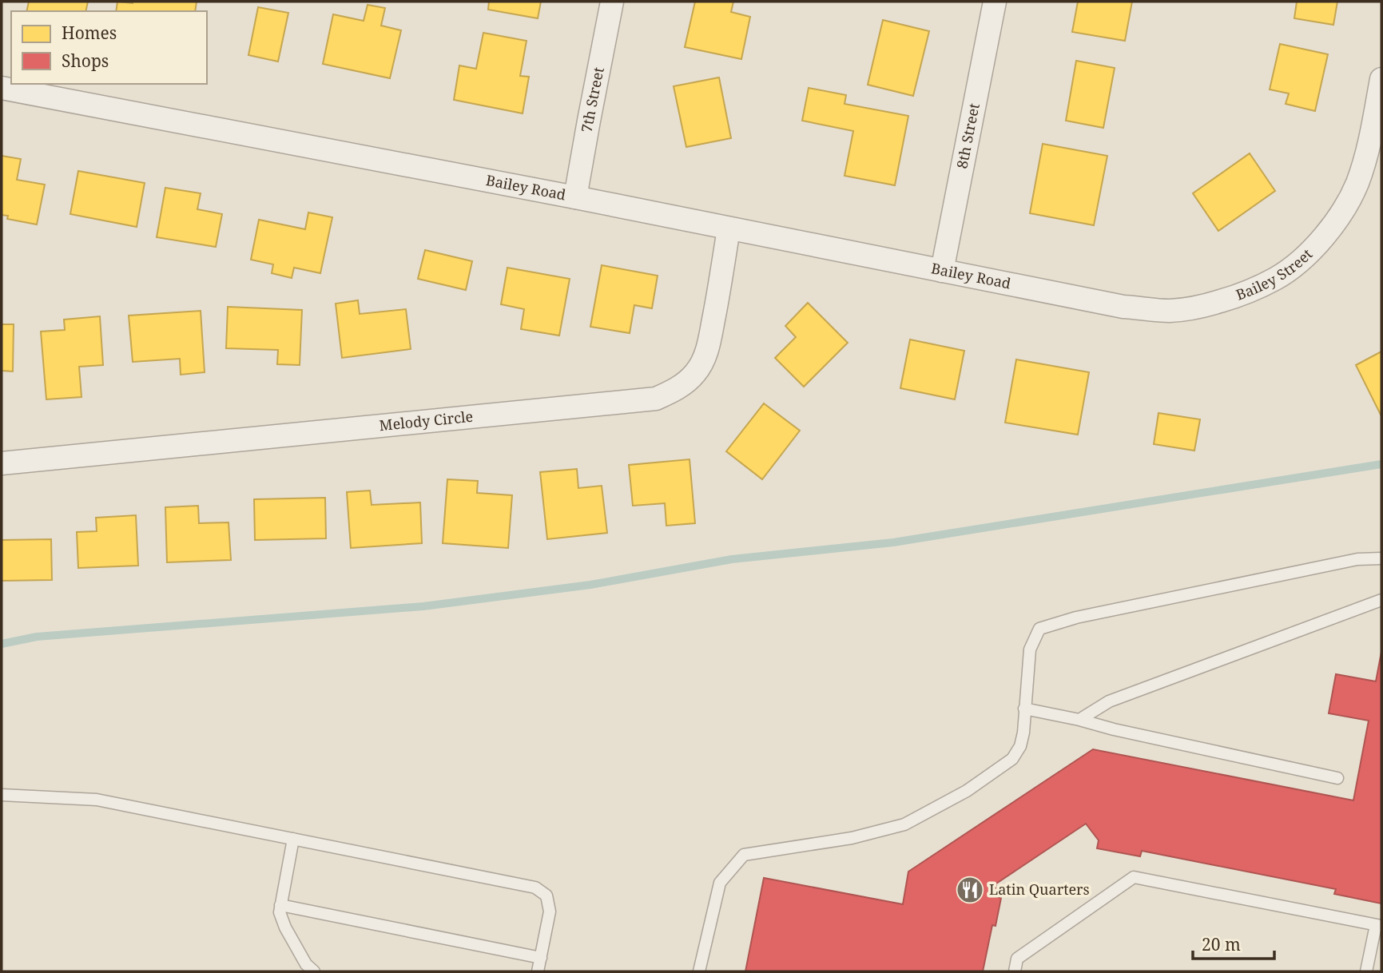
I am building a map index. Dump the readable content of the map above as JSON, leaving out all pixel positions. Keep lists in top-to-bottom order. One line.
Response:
{"streets":{"street":["7th Street","8th Street","Bailey Road","Bailey Street","Melody Circle"]},"crossings":[["7th Street","Bailey Road"],["8th Street","Bailey Road"],["Bailey Road","Bailey Street"],["Bailey Road","Melody Circle"]],"places":{"restaurant":["Latin Quarters"]},"legend":["Homes","Shops"],"scale_bar":"20 m"}
